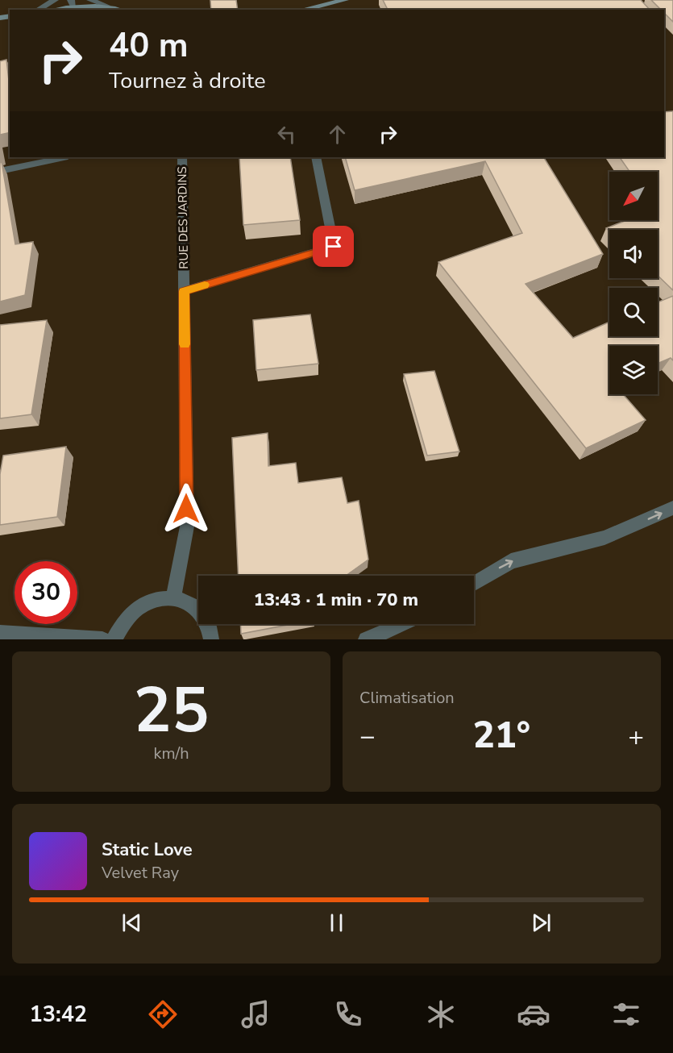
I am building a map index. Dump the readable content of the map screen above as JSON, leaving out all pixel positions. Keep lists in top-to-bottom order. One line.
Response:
{"streets":{"street":["RUE DES JARDINS"]},"north":"bottom left","page":{"turn":["40 m","Tournez à droite"],"limit":"30","trip":"13:43 · 1 min · 70 m","tile":[["25","km/h"],"Climatisation"],"heat":["−","21°","+"],"song":["Static Love","Velvet Ray"],"tabs":"13:42"}}
